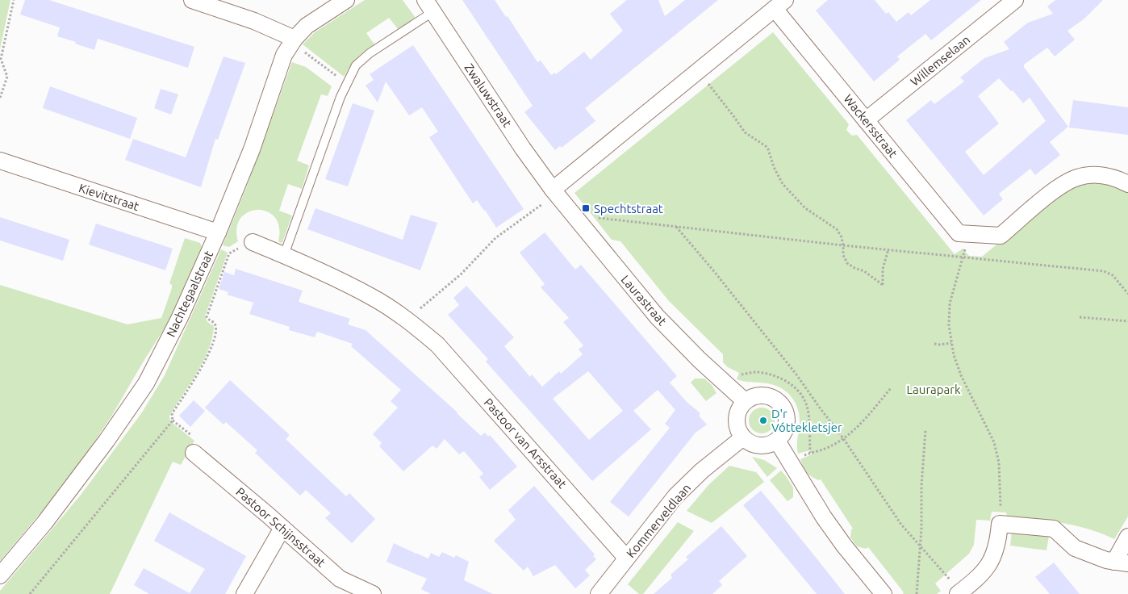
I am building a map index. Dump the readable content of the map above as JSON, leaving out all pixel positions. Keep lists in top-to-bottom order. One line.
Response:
{"streets":{"street":["Willemselaan","Zwaluwstraat","Wackersstraat","Kievitstraat","Nachtegaalstraat","Laurastraat","Pastoor van Arsstraat","Kommerveldlaan","Pastoor Schijnsstraat"]},"crossings":[["Willemselaan","Wackersstraat"],["Zwaluwstraat","Laurastraat"],["Kievitstraat","Nachtegaalstraat"],["Laurastraat","Kommerveldlaan"],["Pastoor van Arsstraat","Kommerveldlaan"]],"parks":["Laurapark"],"places":{"transit":["Spechtstraat"],"other":["D'r Vóttekletsjer"]}}
